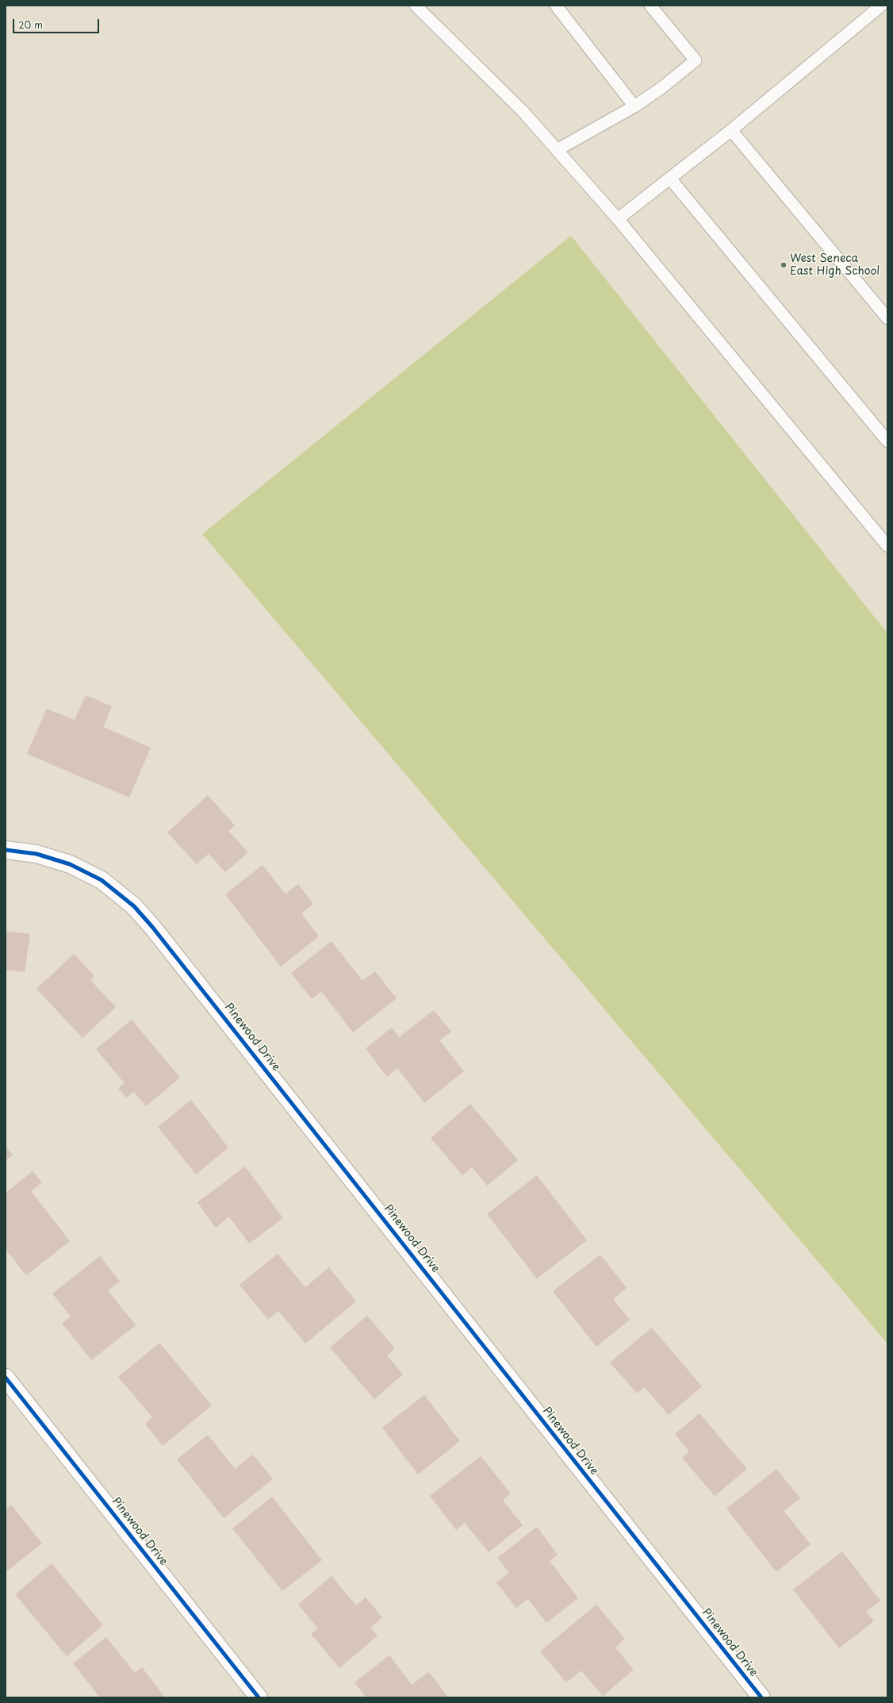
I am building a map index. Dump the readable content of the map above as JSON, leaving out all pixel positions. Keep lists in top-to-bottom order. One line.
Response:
{"streets":{"street":["Pinewood Drive"]},"places":["West Seneca East High School"],"scale_bar":"20 m"}
